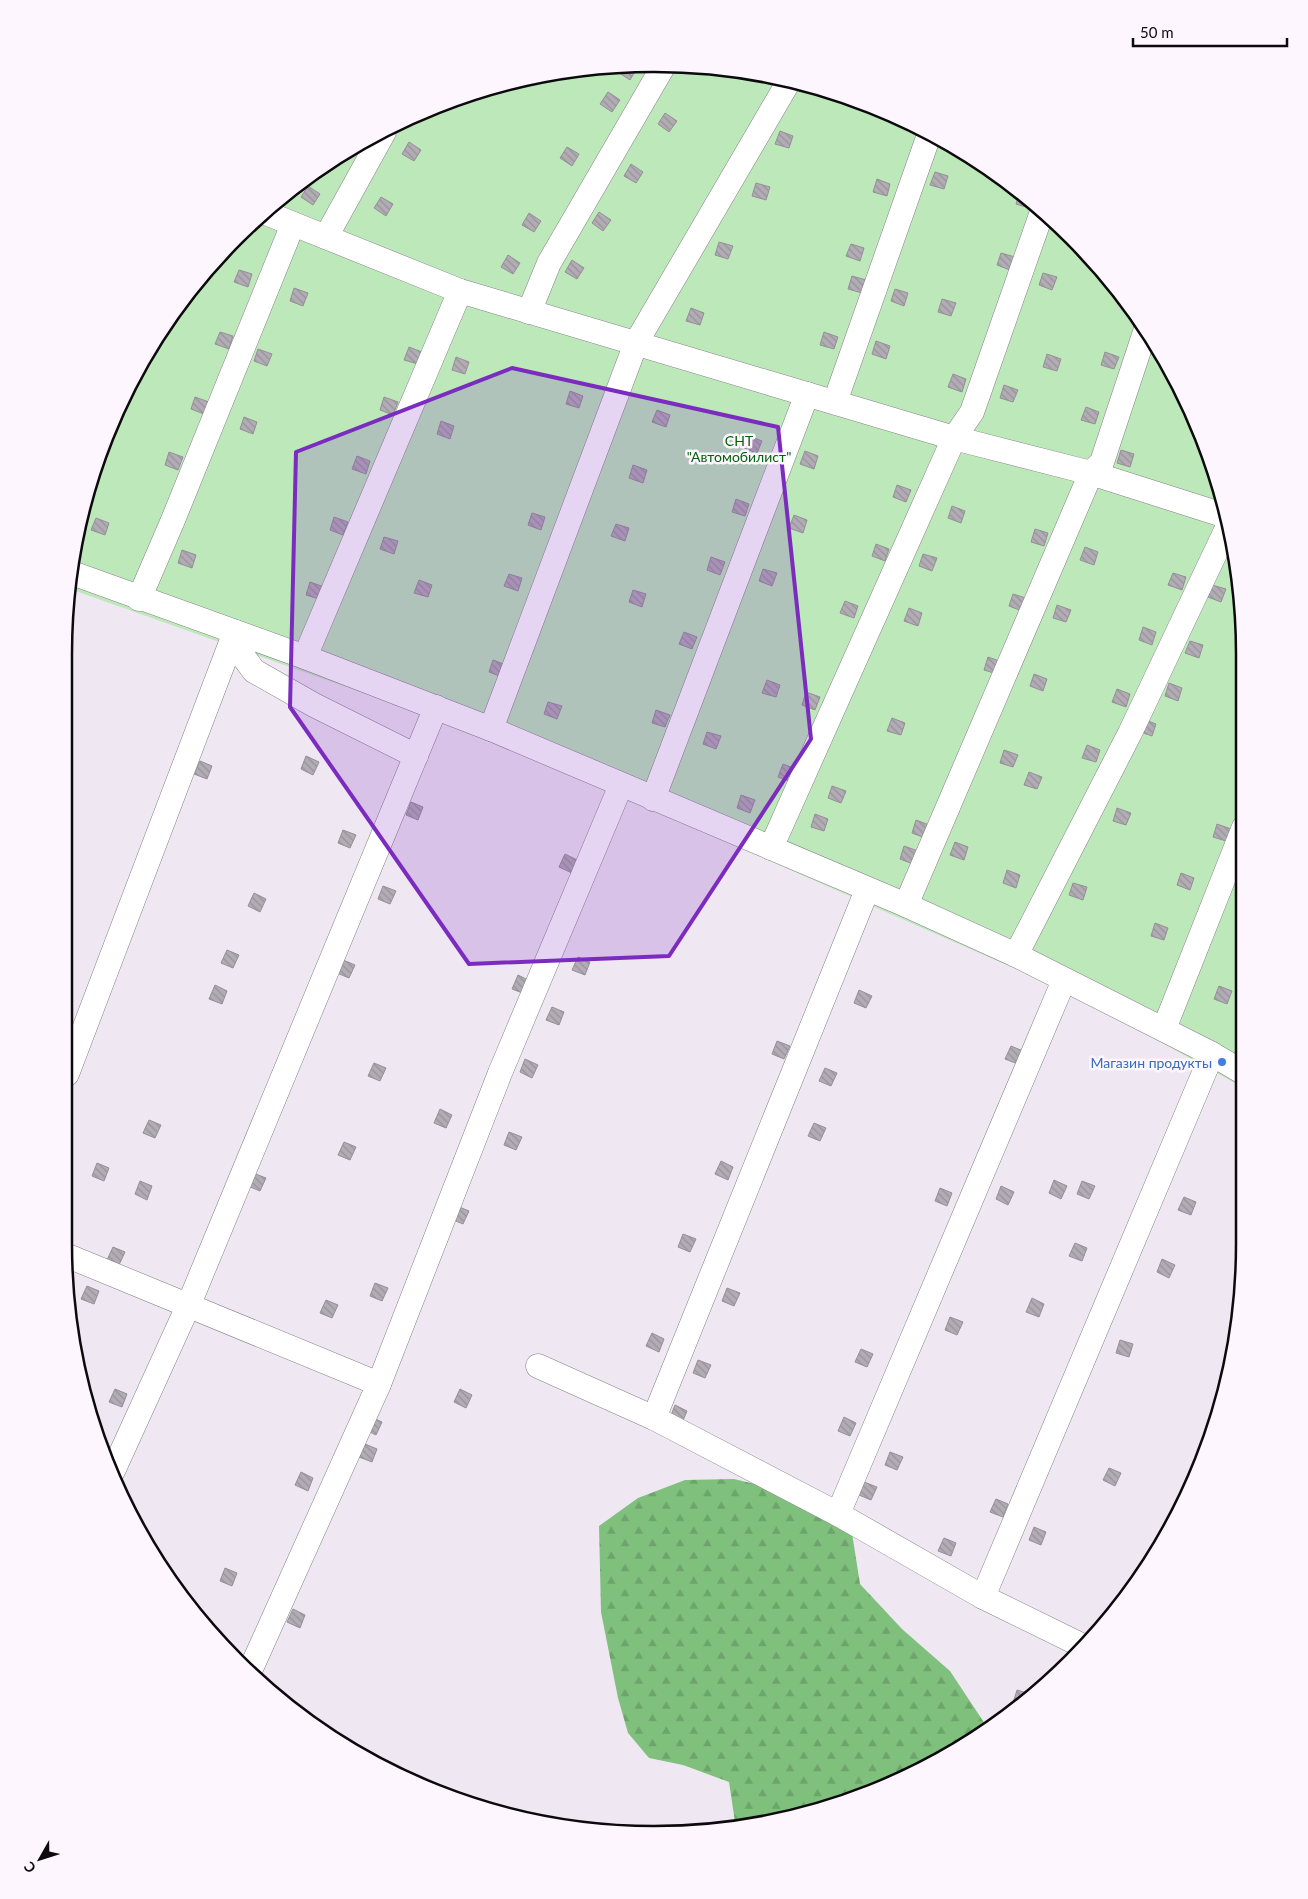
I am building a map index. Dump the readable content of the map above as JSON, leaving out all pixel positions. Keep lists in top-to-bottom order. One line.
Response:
{"parks":["СНТ \"Автомобилист\""],"places":["Магазин продукты"],"scale_bar":"50 m","north":"bottom left"}
